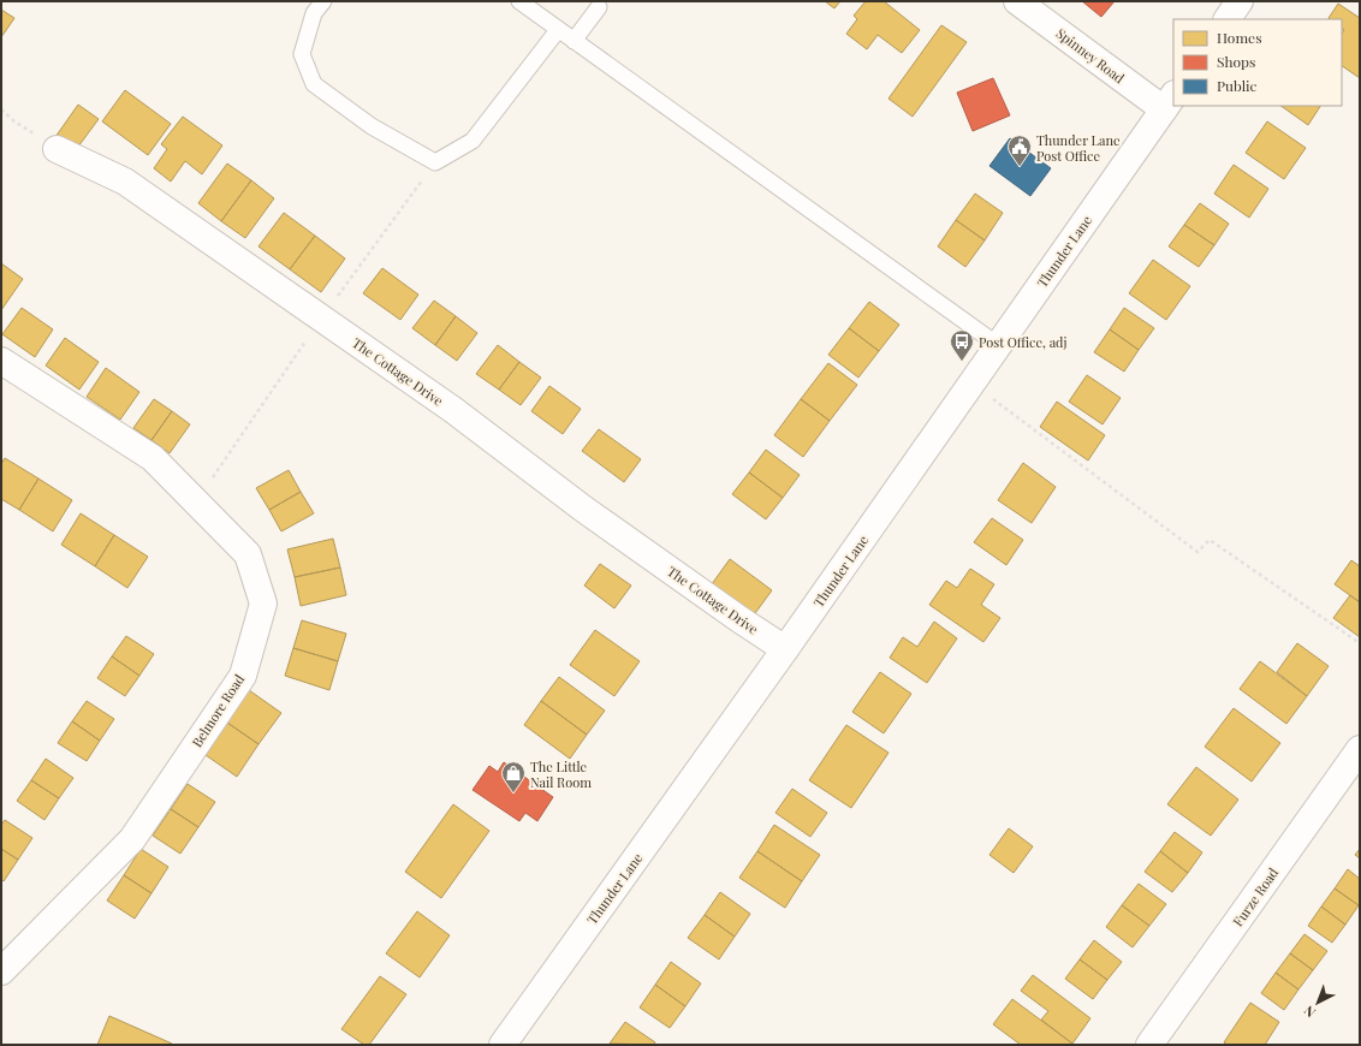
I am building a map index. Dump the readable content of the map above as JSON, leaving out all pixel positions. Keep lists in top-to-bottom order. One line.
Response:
{"streets":{"street":["Spinney Road","Thunder Lane","The Cottage Drive","Belmore Road","Furze Road"]},"crossings":[["Spinney Road","Thunder Lane"],["Thunder Lane","The Cottage Drive"]],"places":{"public building":["Thunder Lane Post Office"],"bus stop":["Post Office, adj"],"shop":["The Little Nail Room"]},"legend":["Homes","Shops","Public"],"north":"bottom left"}
